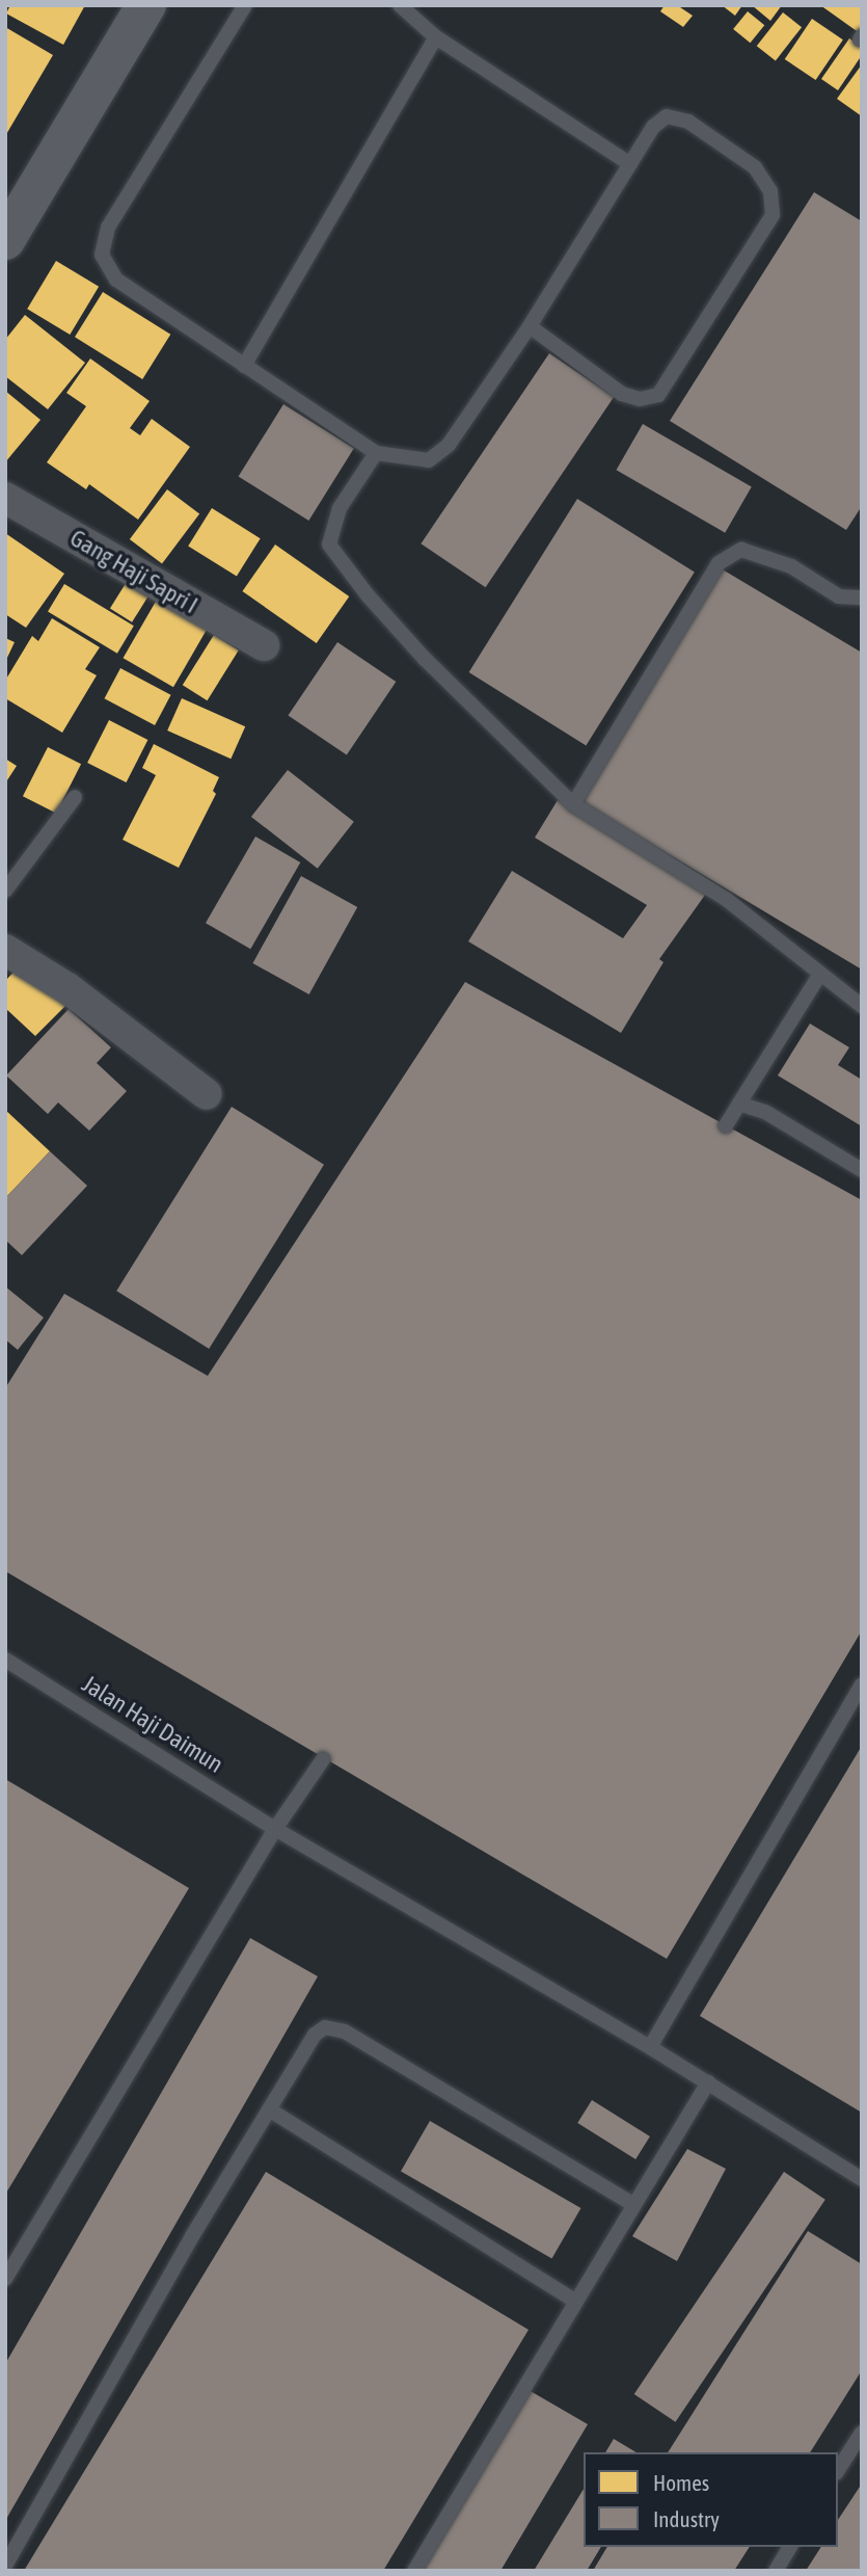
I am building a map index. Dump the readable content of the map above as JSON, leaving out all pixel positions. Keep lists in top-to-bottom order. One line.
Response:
{"streets":{"street":["Gang Haji Sapri I"],"lane":["Jalan Haji Daimun"]},"legend":["Homes","Industry"]}
